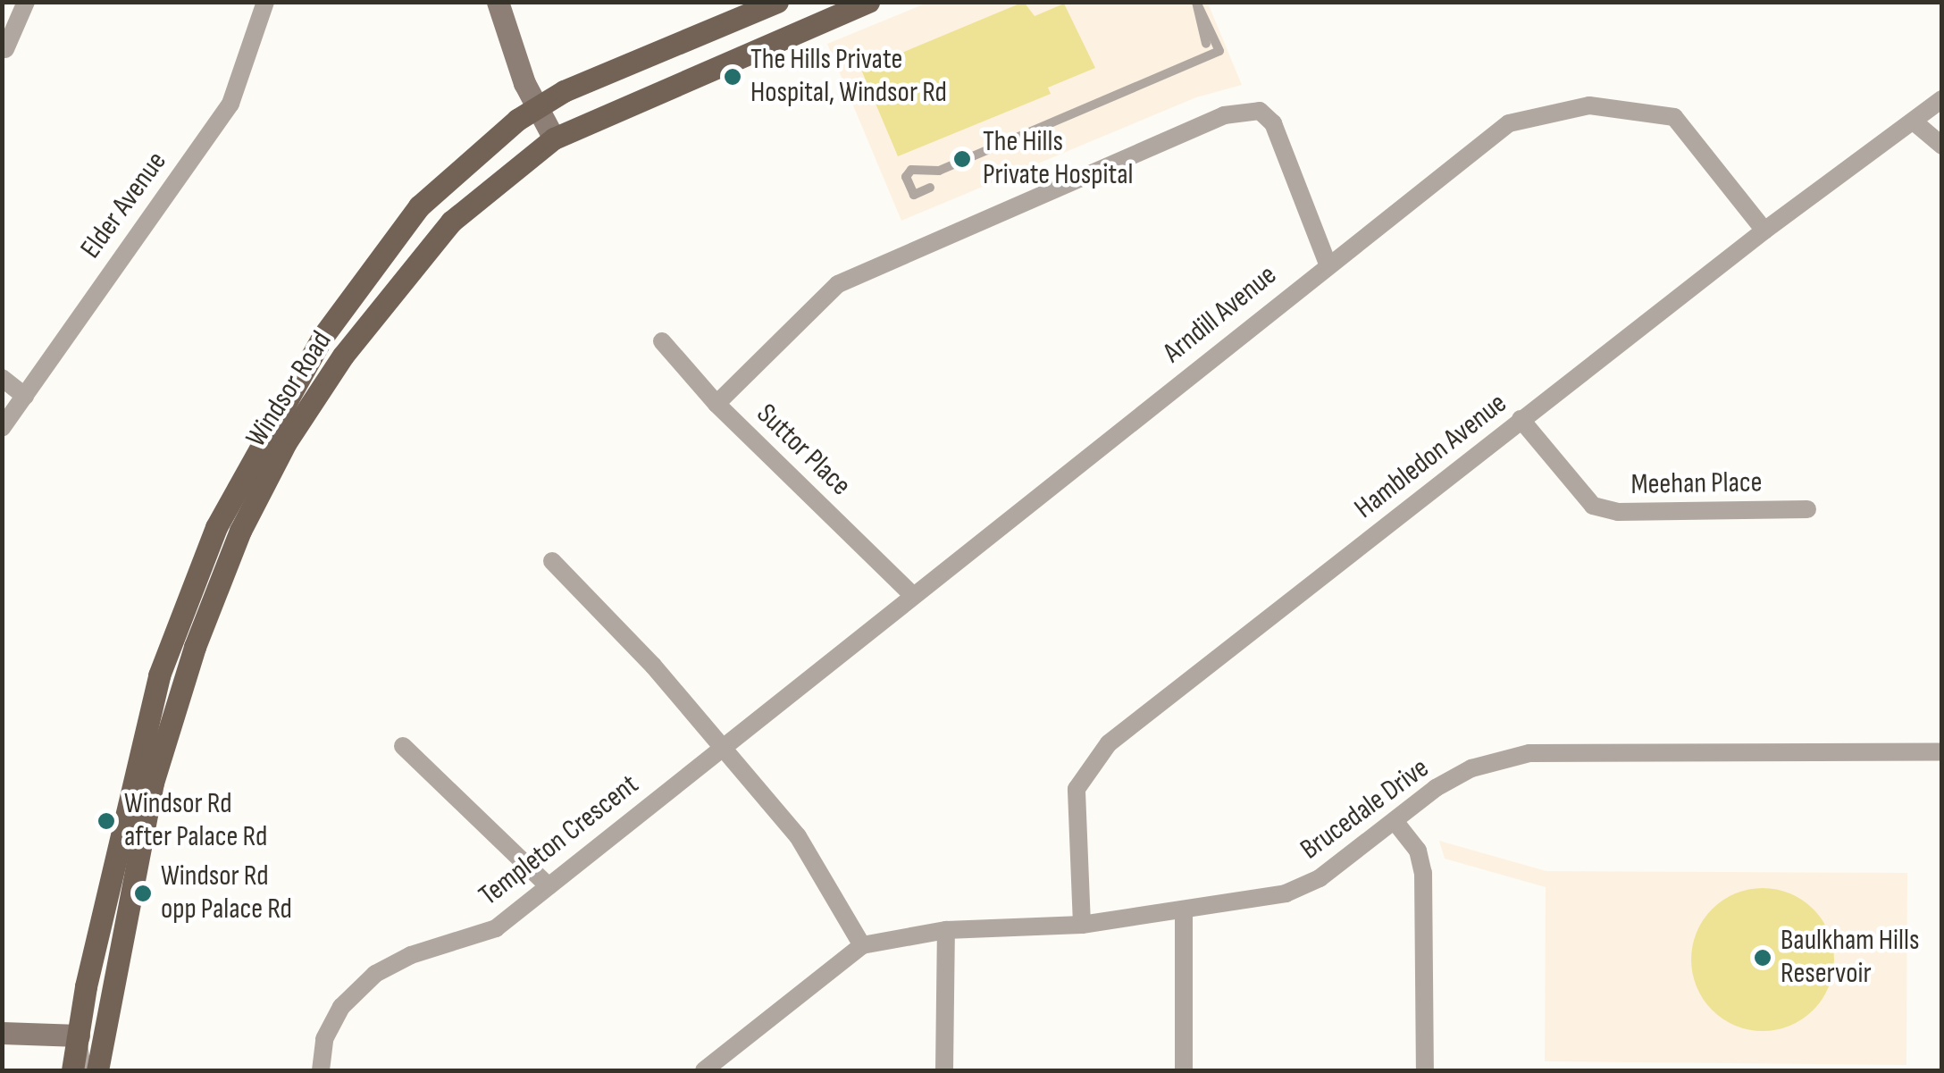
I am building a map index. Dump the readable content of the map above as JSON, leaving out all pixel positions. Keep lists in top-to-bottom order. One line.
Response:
{"streets":{"main road":["Windsor Road"],"street":["Elder Avenue","Arndill Avenue","Suttor Place","Hambledon Avenue","Meehan Place","Brucedale Drive","Templeton Crescent"]},"crossings":[["Arndill Avenue","Suttor Place"],["Arndill Avenue","Hambledon Avenue"],["Arndill Avenue","Templeton Crescent"],["Hambledon Avenue","Meehan Place"],["Hambledon Avenue","Brucedale Drive"]],"places":["The Hills Private Hospital, Windsor Rd","The Hills Private Hospital","Windsor Rd after Palace Rd","Windsor Rd opp Palace Rd","Baulkham Hills Reservoir"]}
